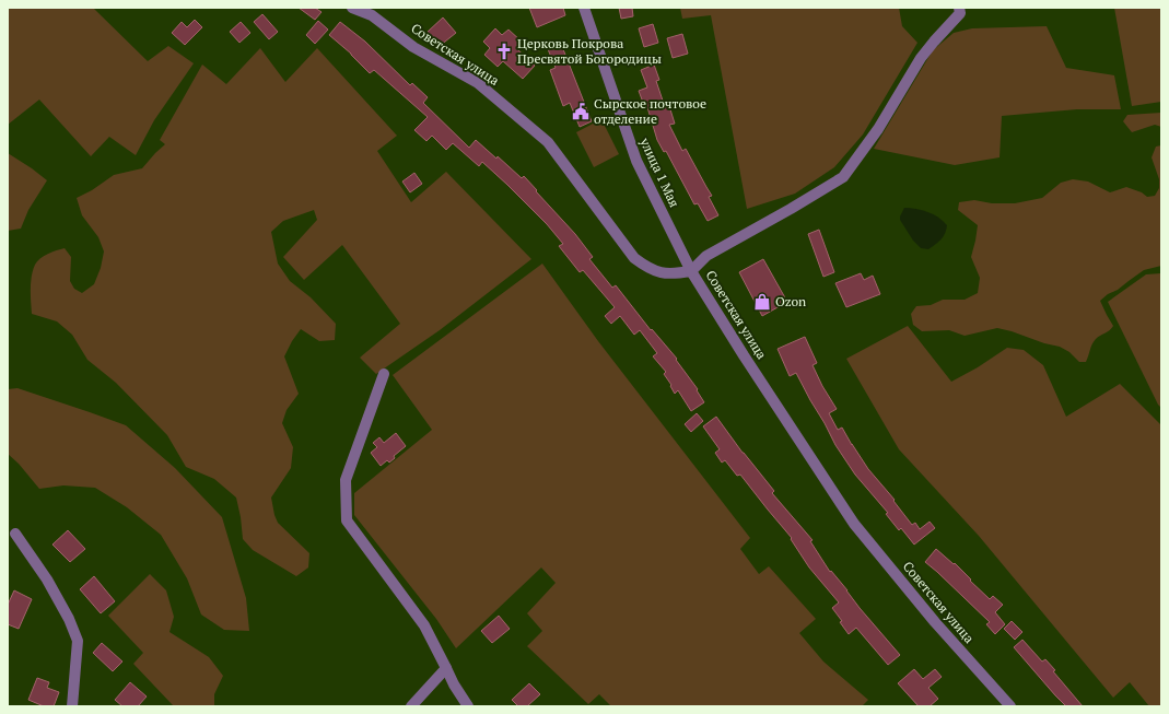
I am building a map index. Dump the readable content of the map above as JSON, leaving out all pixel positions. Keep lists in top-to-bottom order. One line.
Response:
{"streets":{"street":["Советская улица","улица 1 Мая"]},"crossings":[["Советская улица","улица 1 Мая"]],"places":{"church":["Церковь Покрова Пресвятой Богородицы"],"public building":["Сырское почтовое отделение"],"shop":["Ozon"]}}
